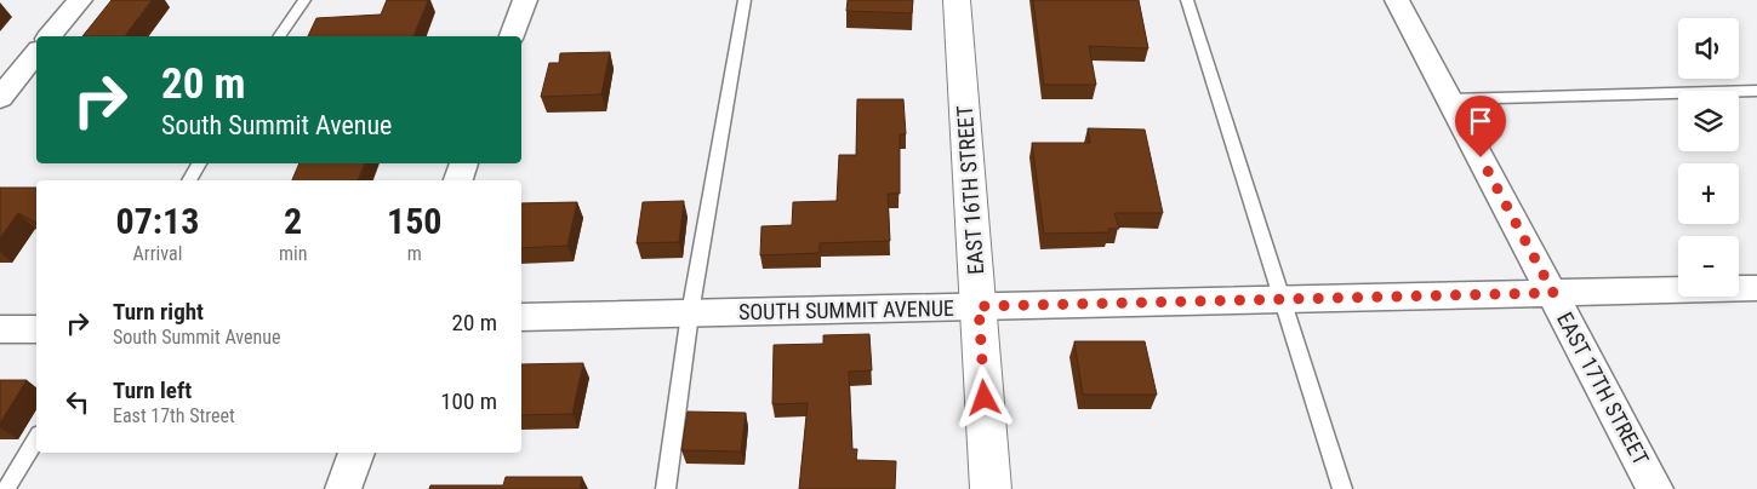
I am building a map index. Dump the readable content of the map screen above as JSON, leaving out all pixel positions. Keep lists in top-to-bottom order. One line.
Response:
{"streets":{"street":["EAST 16TH STREET","SOUTH SUMMIT AVENUE","EAST 17TH STREET"]},"crossings":[["EAST 16TH STREET","SOUTH SUMMIT AVENUE"],["SOUTH SUMMIT AVENUE","EAST 17TH STREET"]],"page":{"map_buttons":["+","−"],"turn":["20 m","South Summit Avenue"],"eta":["07:13","Arrival","2","min","150","m"],"list":[{"name":"Turn right","note":"South Summit Avenue","value":"20 m"},{"name":"Turn left","note":"East 17th Street","value":"100 m"}]}}
